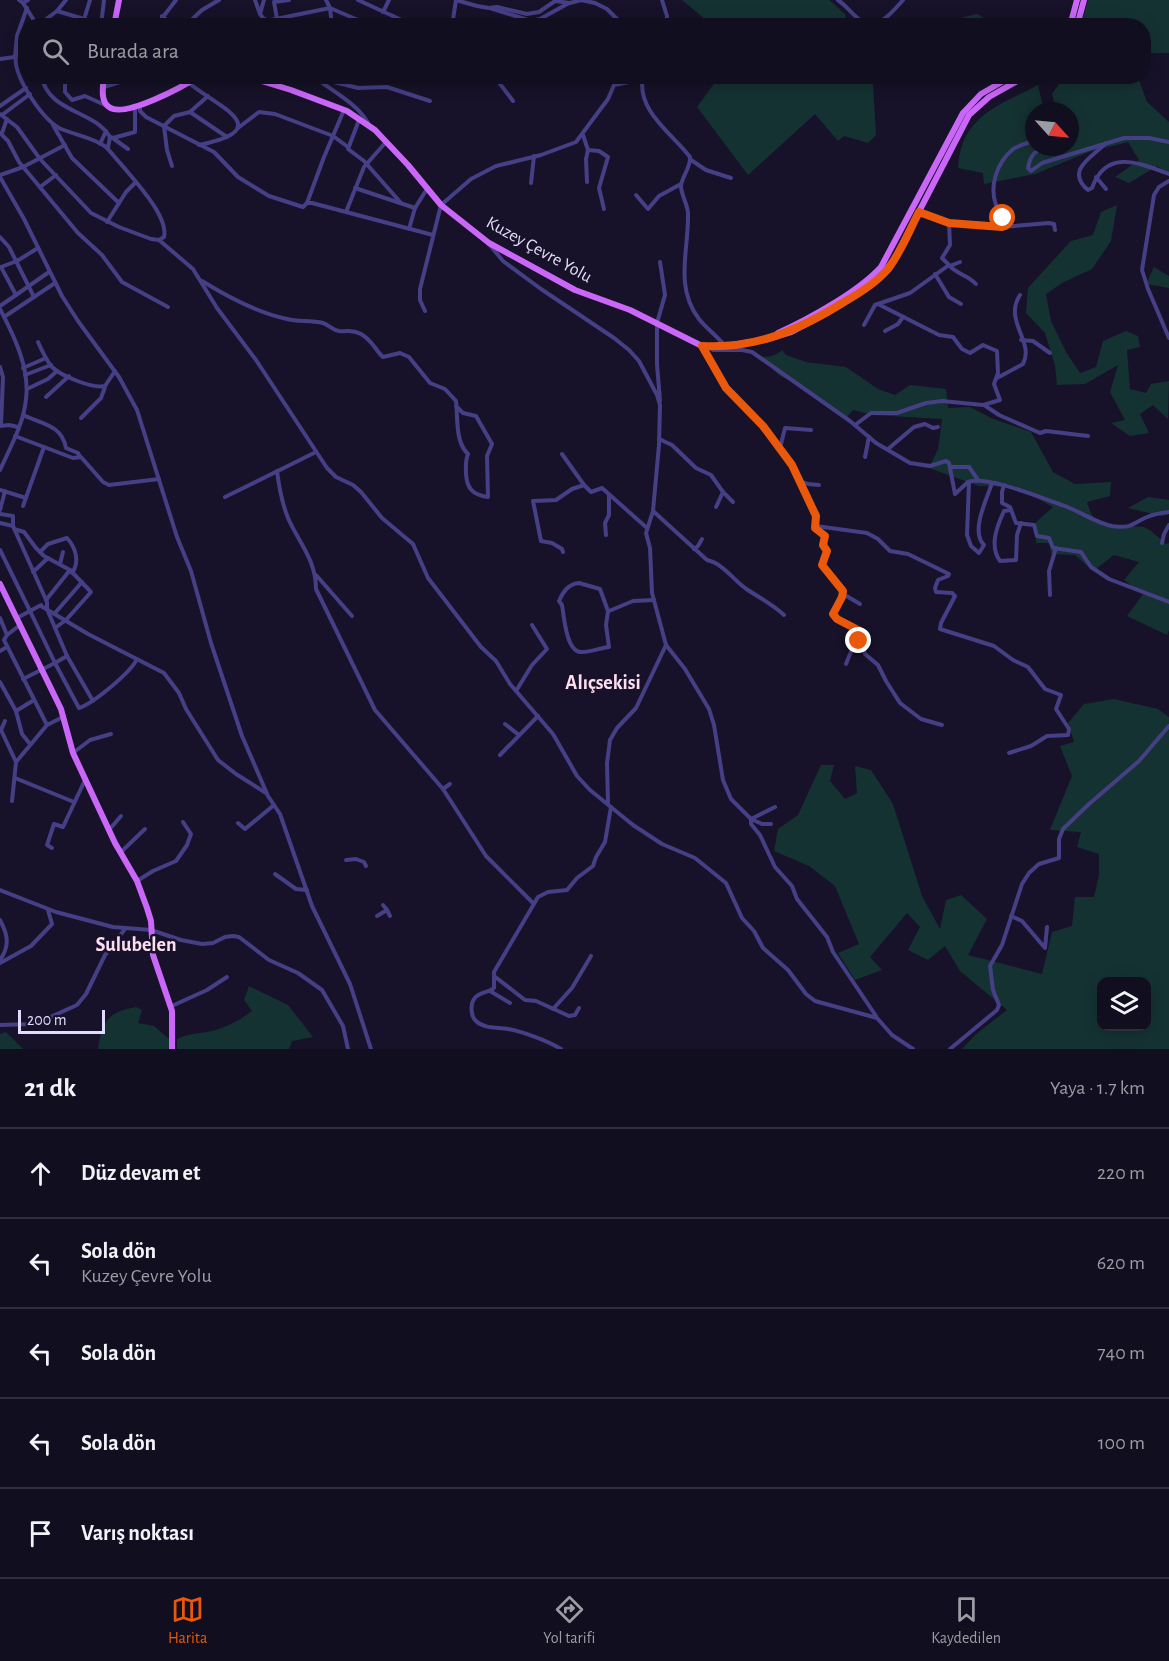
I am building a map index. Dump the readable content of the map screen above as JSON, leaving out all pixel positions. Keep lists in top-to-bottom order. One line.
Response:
{"streets":{"main road":["Kuzey Çevre Yolu"]},"districts":["Alıçsekisi","Sulubelen"],"scale_bar":"200 m","north":"bottom right","page":{"search":"Burada ara","scale":"200 m","heading":["21 dk","Yaya · 1.7 km"],"list":[["Düz devam et","220 m"],["Sola dön","Kuzey Çevre Yolu","620 m"],["Sola dön","740 m"],["Sola dön","100 m"],"Varış noktası"],"nav":["Harita","Yol tarifi","Kaydedilen"]}}
